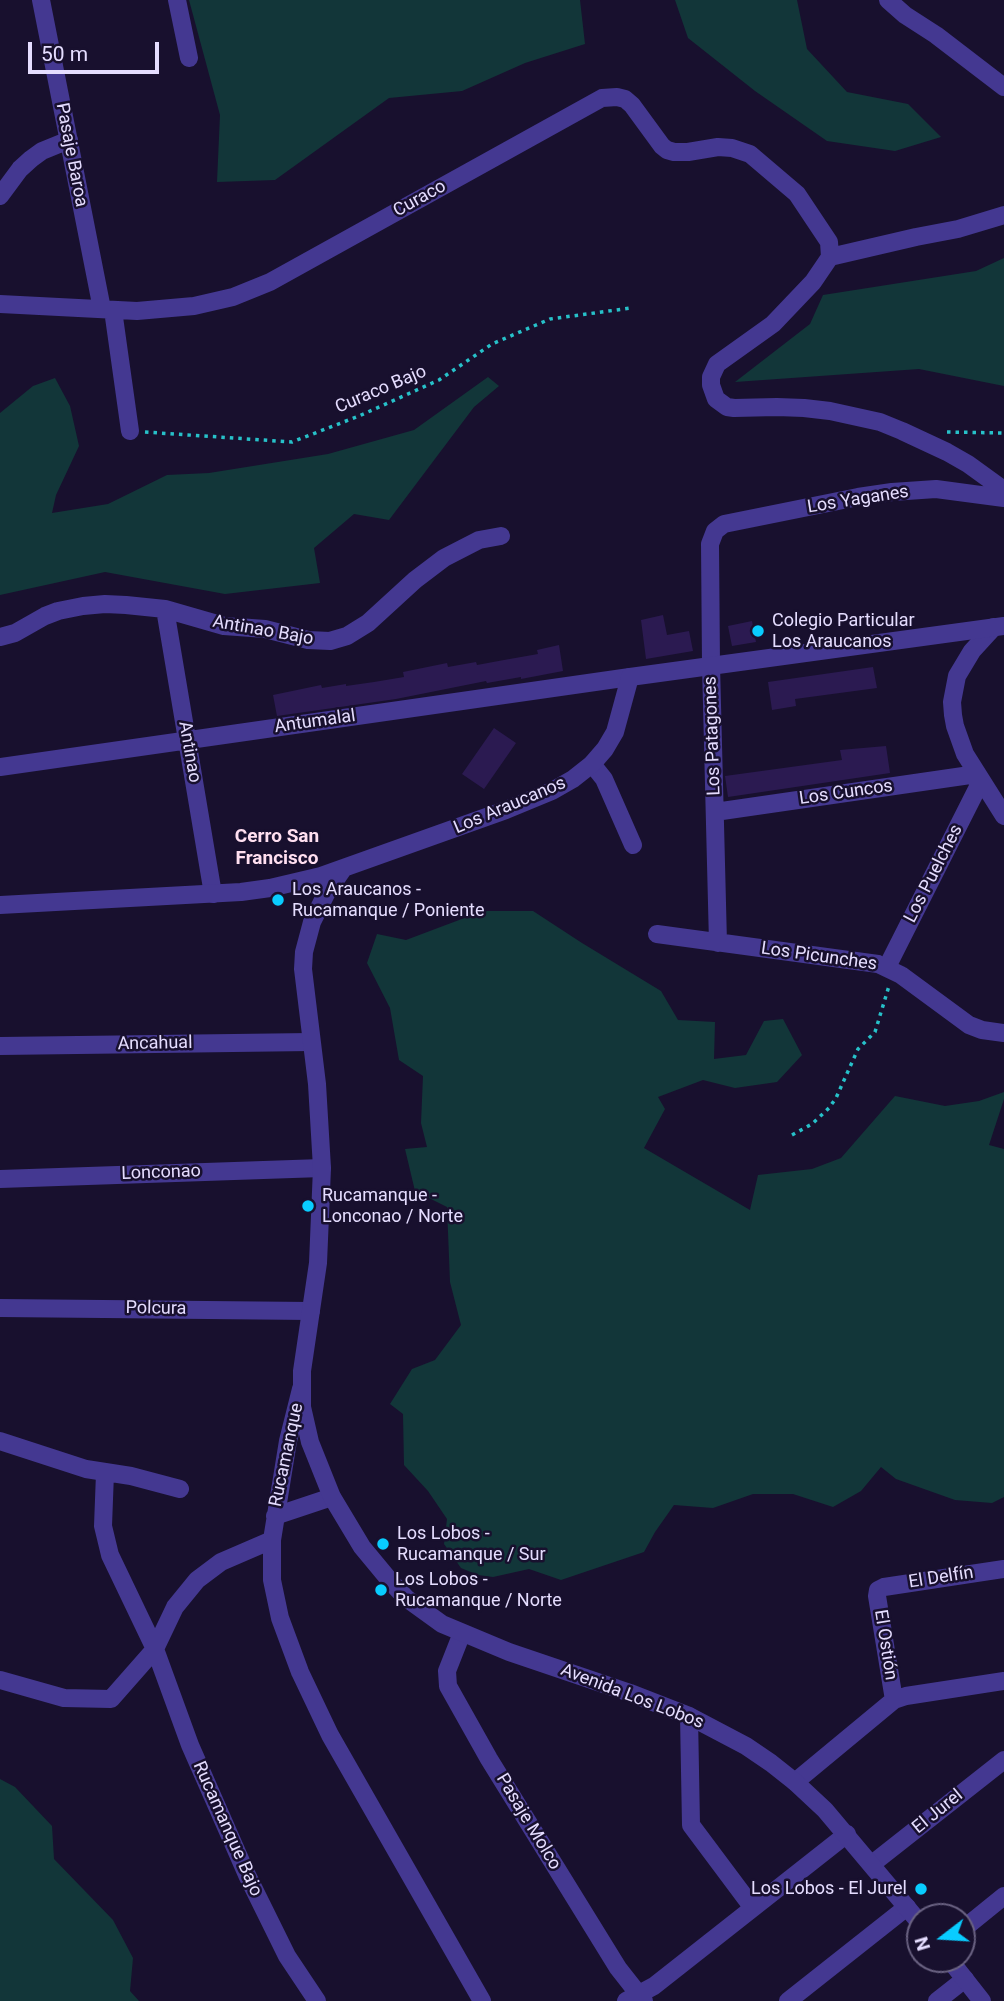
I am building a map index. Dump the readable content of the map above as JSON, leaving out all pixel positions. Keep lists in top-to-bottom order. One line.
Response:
{"streets":{"street":["Pasaje Baroa","Curaco","Los Yaganes","Antinao Bajo","Antumalal","Los Patagones","Antinao","Los Cuncos","Los Araucanos","Los Puelches","Los Picunches","Ancahual","Lonconao","Polcura","Rucamanque","El Delfín","El Ostión","Avenida Los Lobos","El Jurel","Pasaje Molco","Rucamanque Bajo"],"path":["Curaco Bajo"]},"crossings":[["Pasaje Baroa","Curaco"],["Pasaje Baroa","Curaco Bajo"],["Los Yaganes","Los Patagones"],["Antinao Bajo","Antinao"],["Antumalal","Antinao"],["Antumalal","Los Araucanos"],["Los Patagones","Los Cuncos"],["Los Patagones","Los Picunches"],["Antinao","Los Araucanos"],["Los Cuncos","Los Puelches"],["Los Araucanos","Rucamanque"],["Los Puelches","Los Picunches"],["Ancahual","Rucamanque"],["Lonconao","Rucamanque"],["Polcura","Rucamanque"],["Rucamanque","Avenida Los Lobos"],["El Delfín","El Ostión"],["Avenida Los Lobos","El Jurel"],["Avenida Los Lobos","Pasaje Molco"]],"districts":["Cerro San Francisco"],"places":["Colegio Particular Los Araucanos","Los Araucanos - Rucamanque / Poniente","Rucamanque - Lonconao / Norte","Los Lobos - Rucamanque / Sur","Los Lobos - Rucamanque / Norte","Los Lobos - El Jurel"],"scale_bar":"50 m","north":"left"}
